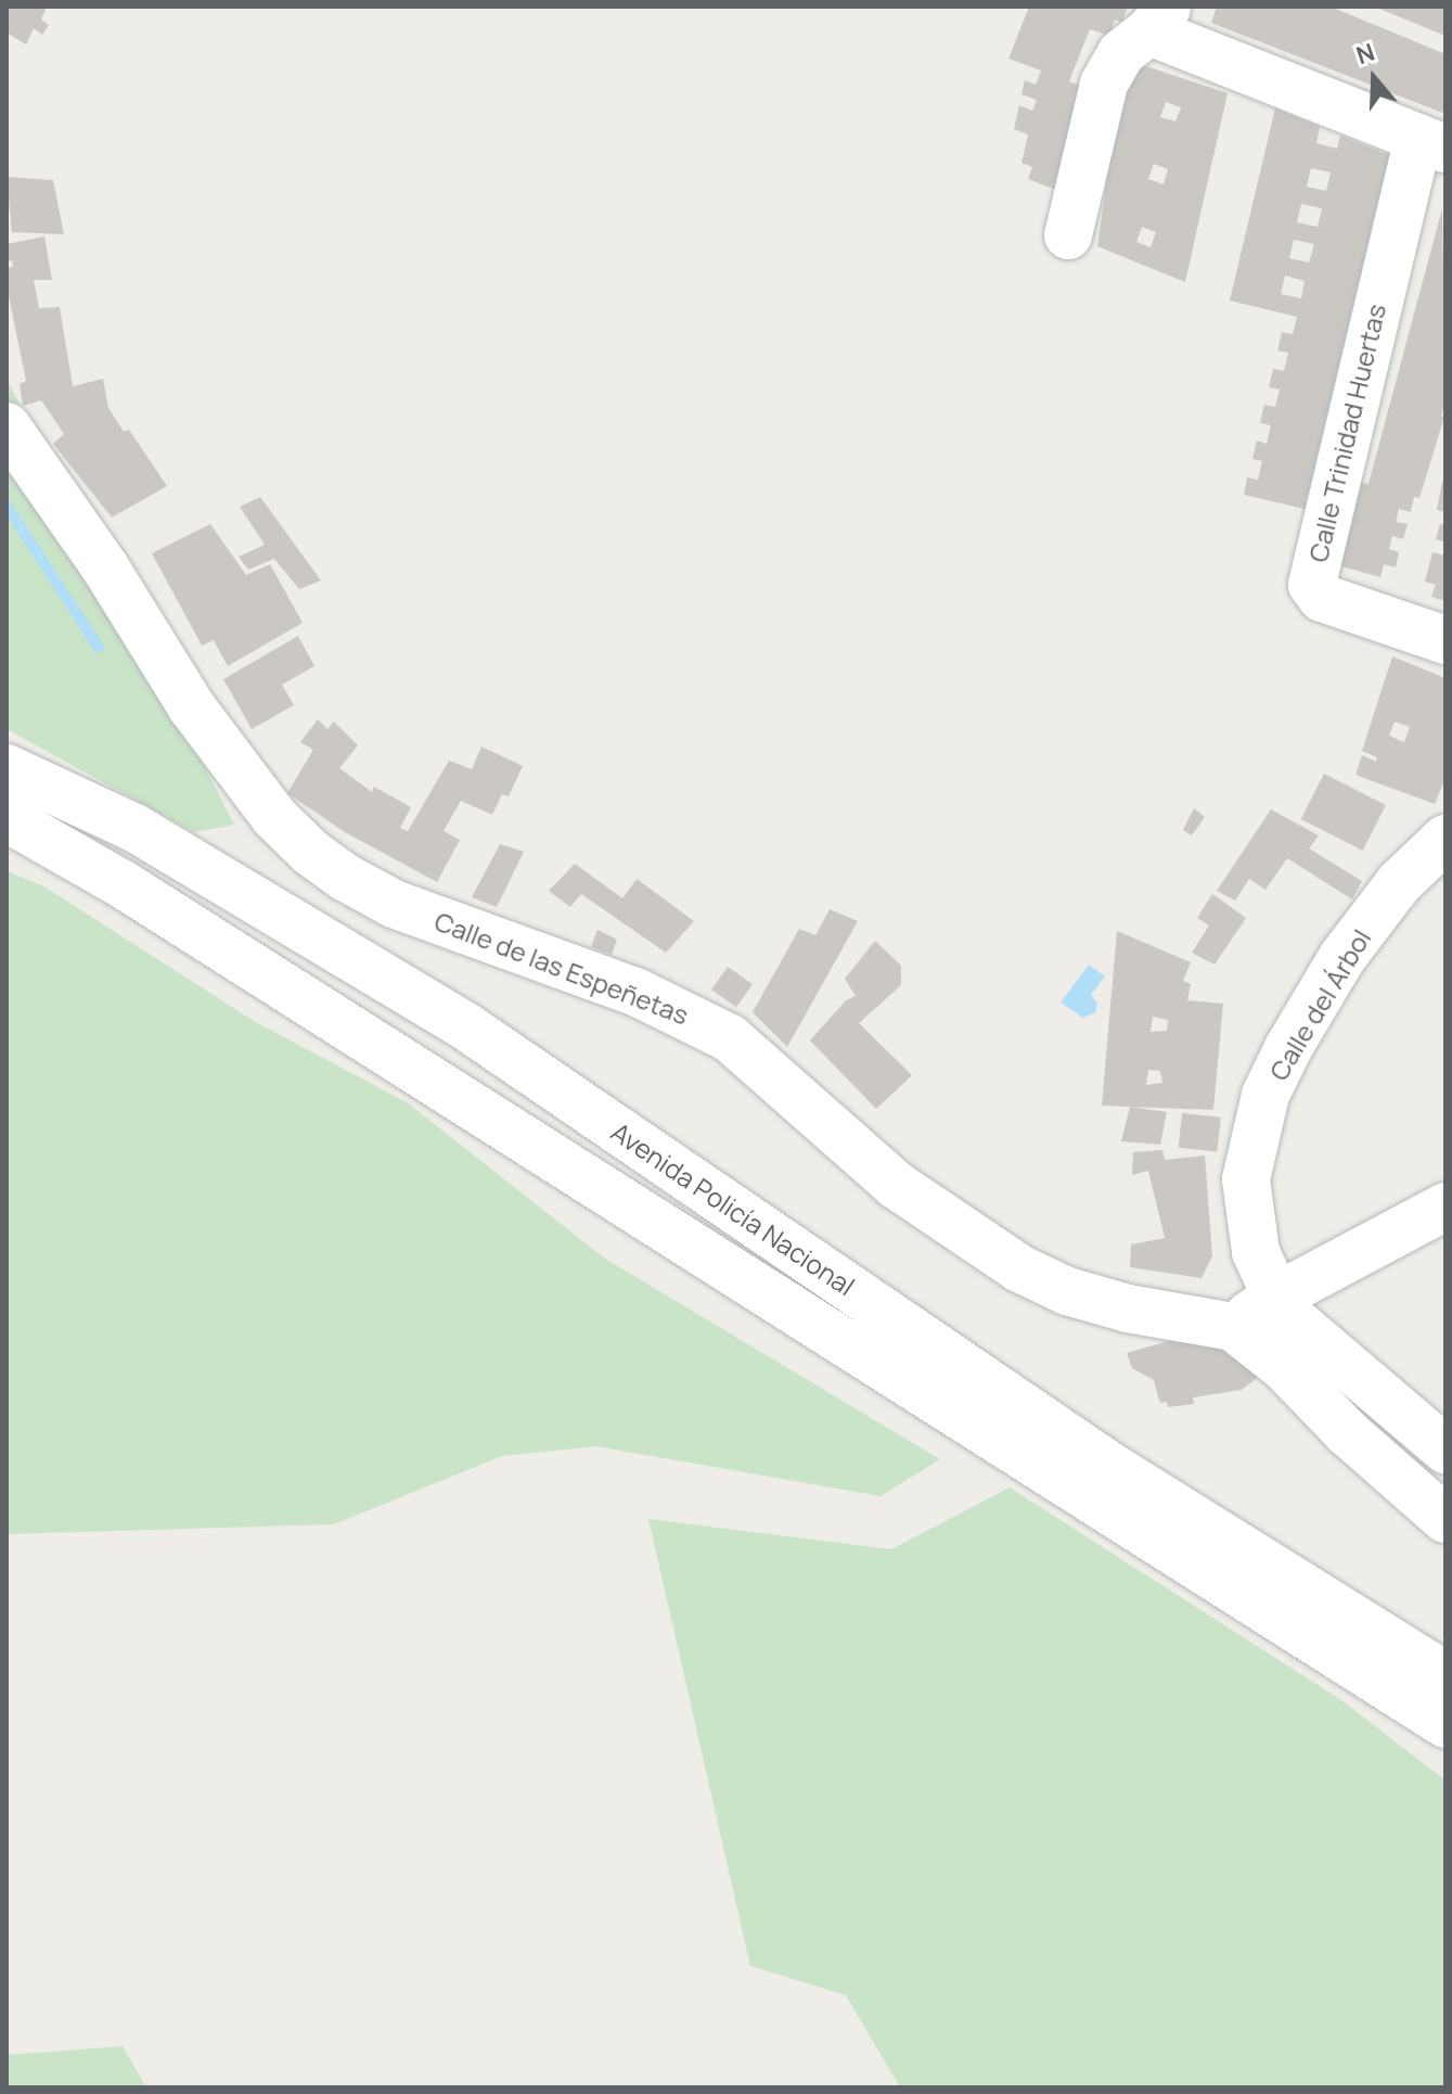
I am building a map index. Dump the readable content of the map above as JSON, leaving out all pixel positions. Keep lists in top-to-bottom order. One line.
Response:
{"streets":{"street":["Calle Trinidad Huertas","Calle de las Espeñetas","Calle del Árbol","Avenida Policía Nacional"]},"north":"top"}
